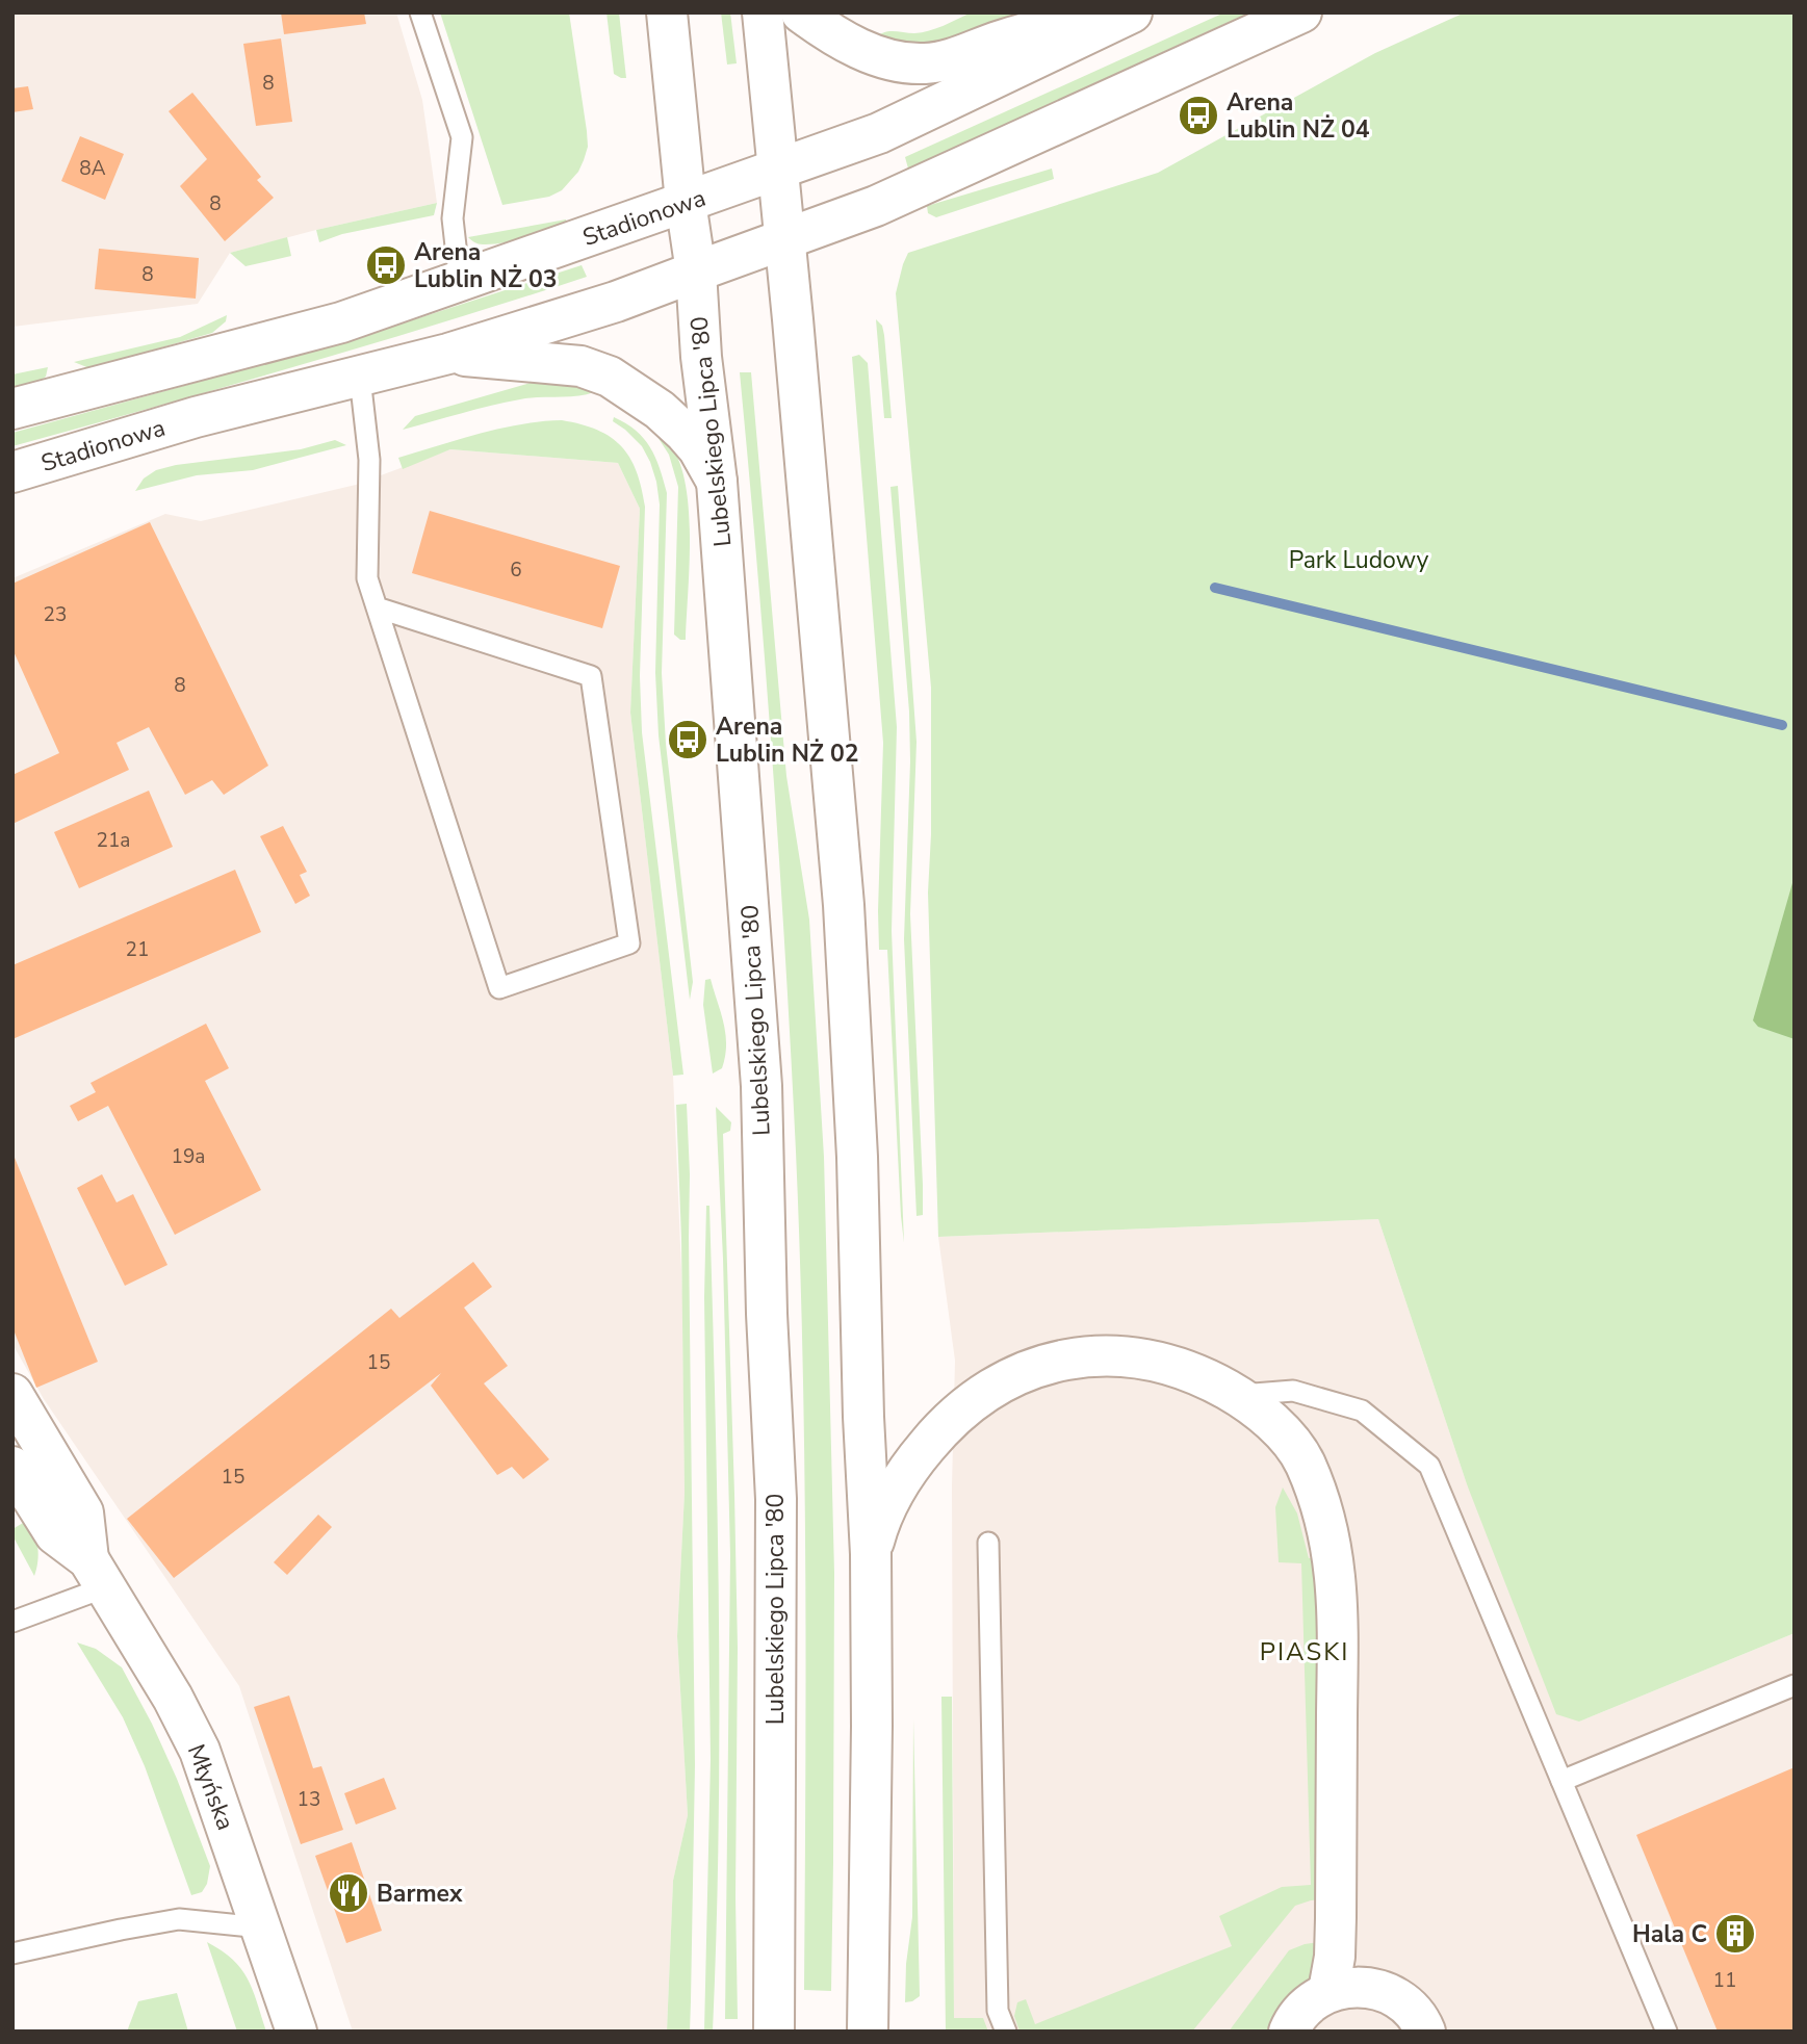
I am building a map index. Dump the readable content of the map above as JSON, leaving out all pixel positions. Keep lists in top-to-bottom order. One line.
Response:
{"streets":{"main road":["Stadionowa","Lubelskiego Lipca '80","Młyńska"]},"crossings":[["Stadionowa","Lubelskiego Lipca '80"]],"districts":["PIASKI"],"parks":["Park Ludowy"],"places":{"bus stop":["Arena Lublin NŻ 04","Arena Lublin NŻ 03","Arena Lublin NŻ 02"],"restaurant":["Barmex"],"building":["Hala C"]},"house_numbers":["8","8A","8","8","6","23","8","21a","21","19a","15","15","13","11"]}
